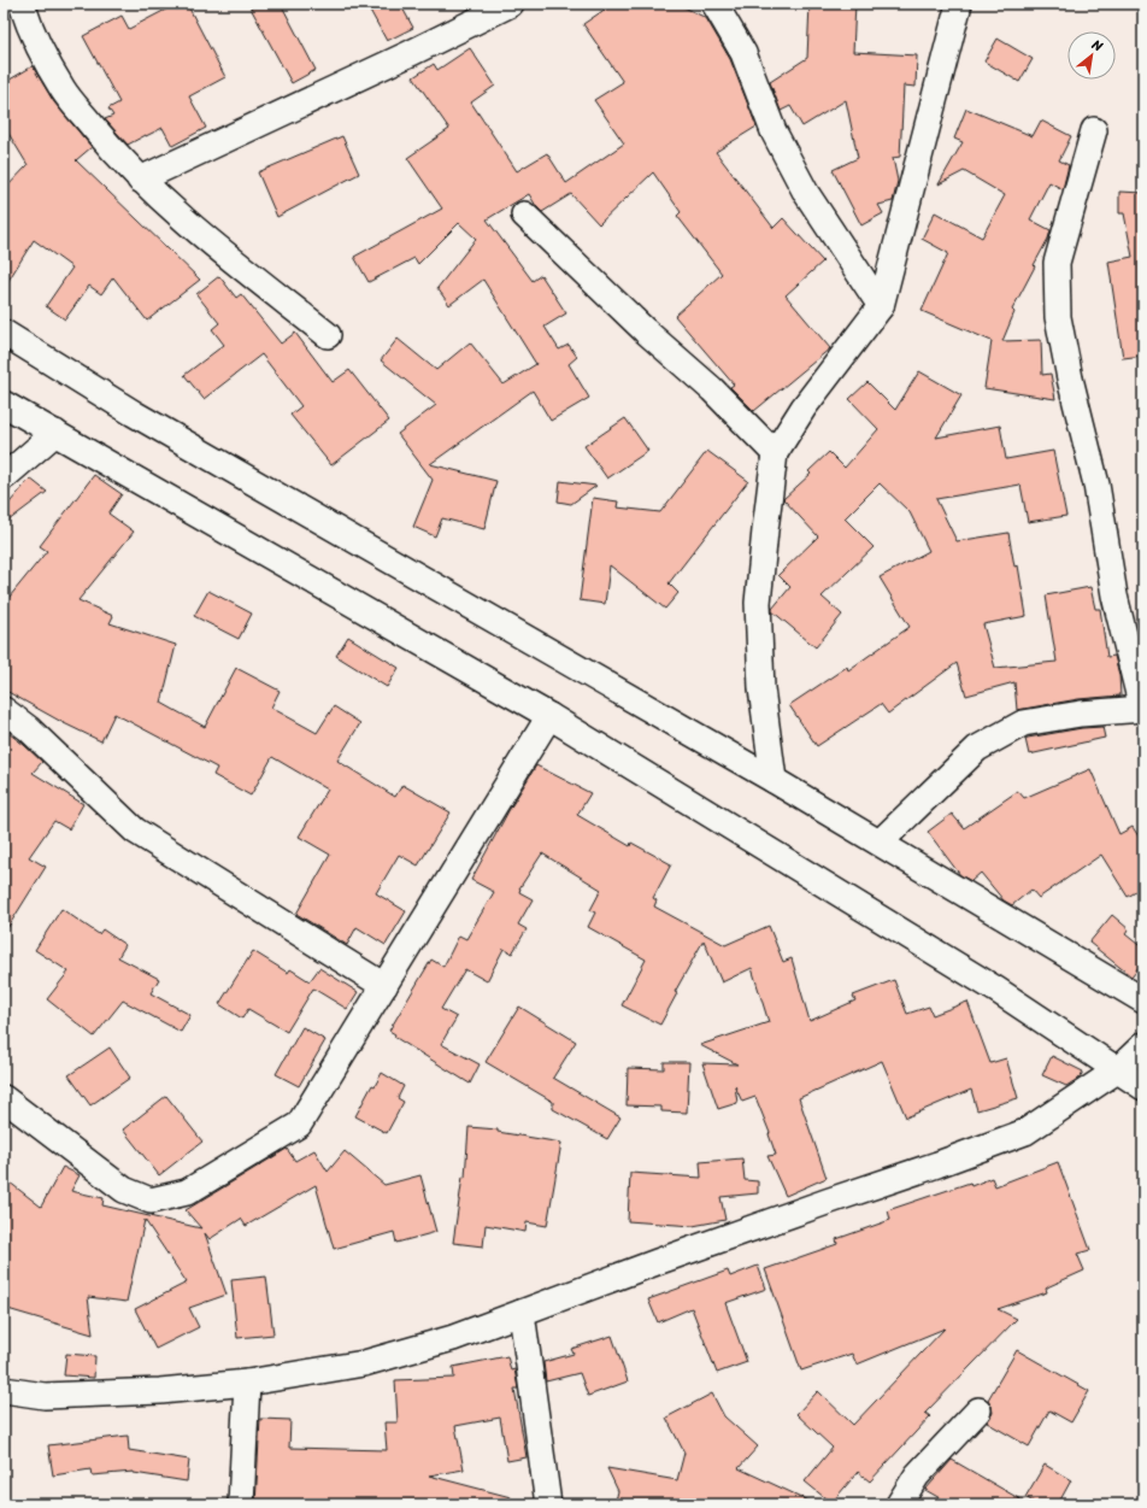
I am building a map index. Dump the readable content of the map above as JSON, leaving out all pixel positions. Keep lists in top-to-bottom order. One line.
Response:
{"north":"top right"}
